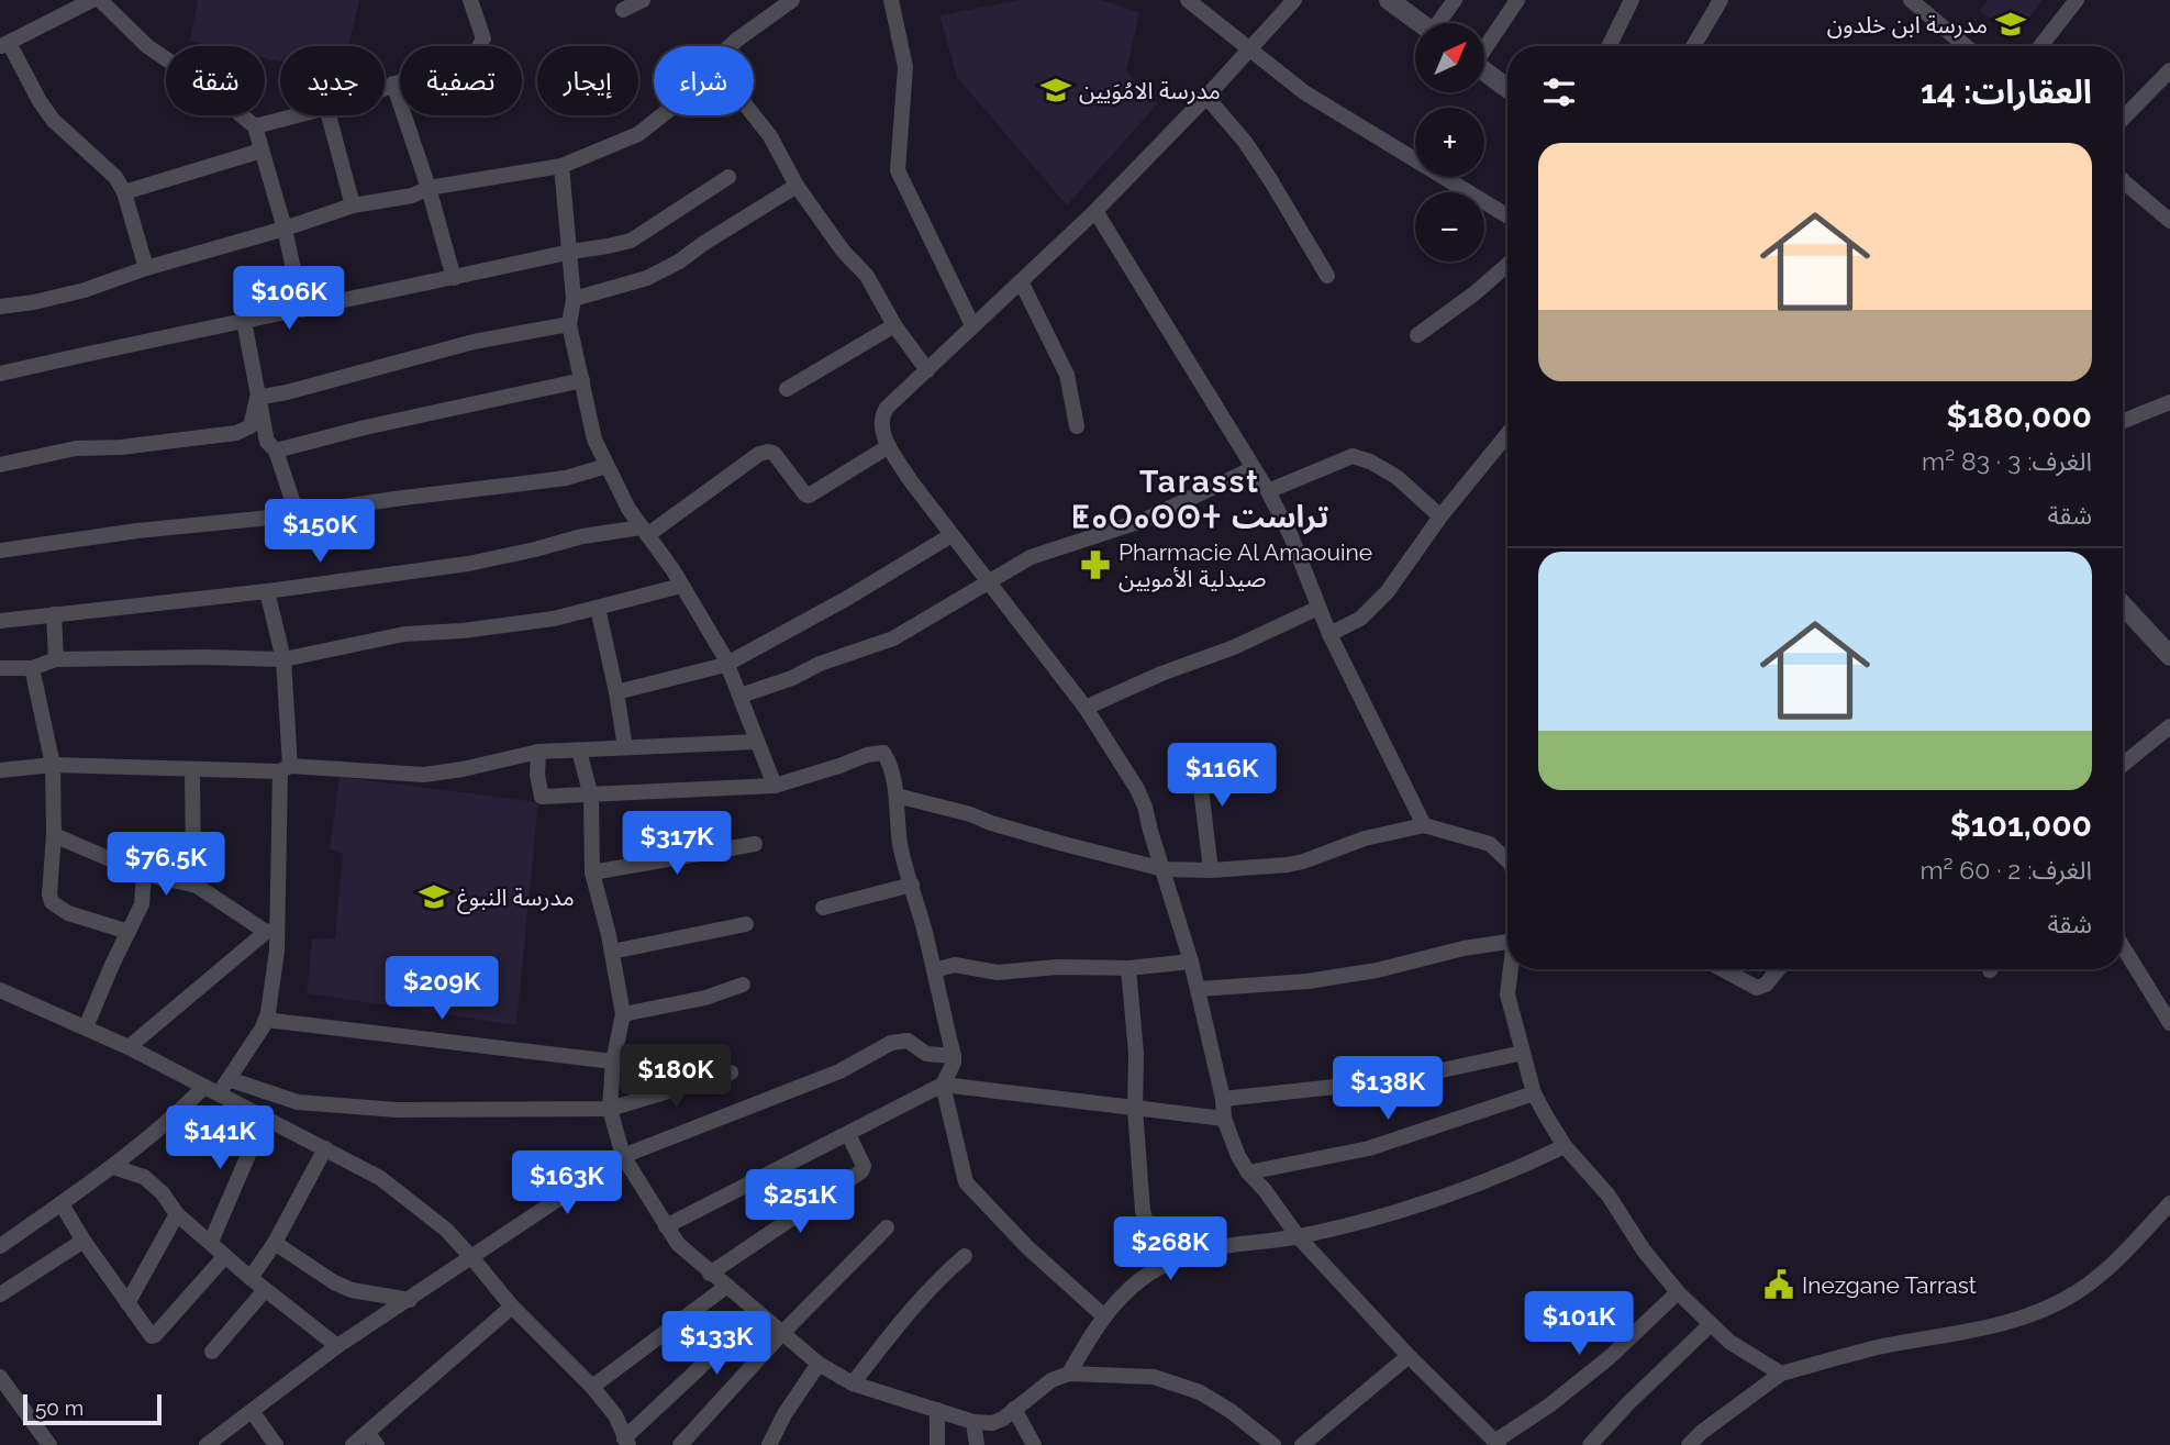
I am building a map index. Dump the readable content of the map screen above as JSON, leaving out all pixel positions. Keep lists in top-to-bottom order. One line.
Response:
{"districts":["Tarasst ⵟⴰⵔⴰⵙⵙⵜ تراست"],"places":{"school or university":["مدرسة ابن خلدون","مدرسة الامُوَيين","مدرسة النبوغ"],"pharmacy":["Pharmacie Al Amaouine صيدلية الأمويين"],"public building":["Inezgane Tarrast"]},"scale_bar":"50 m","north":"top right","page":{"map_buttons":["+","−"],"chip":["شراء","إيجار","تصفية","جديد","شقة"],"heading":"العقارات: 14","list":[{"name":"$180,000","note":"الغرف: 3 · 83 m² · شقة"},{"name":"$101,000","note":"الغرف: 2 · 60 m² · شقة"}],"price":["$106K","$150K","$116K","$317K","$76.5K","$209K","$180K","$138K","$141K","$163K","$251K","$268K","$101K","$133K"],"scale":"50 m"}}
